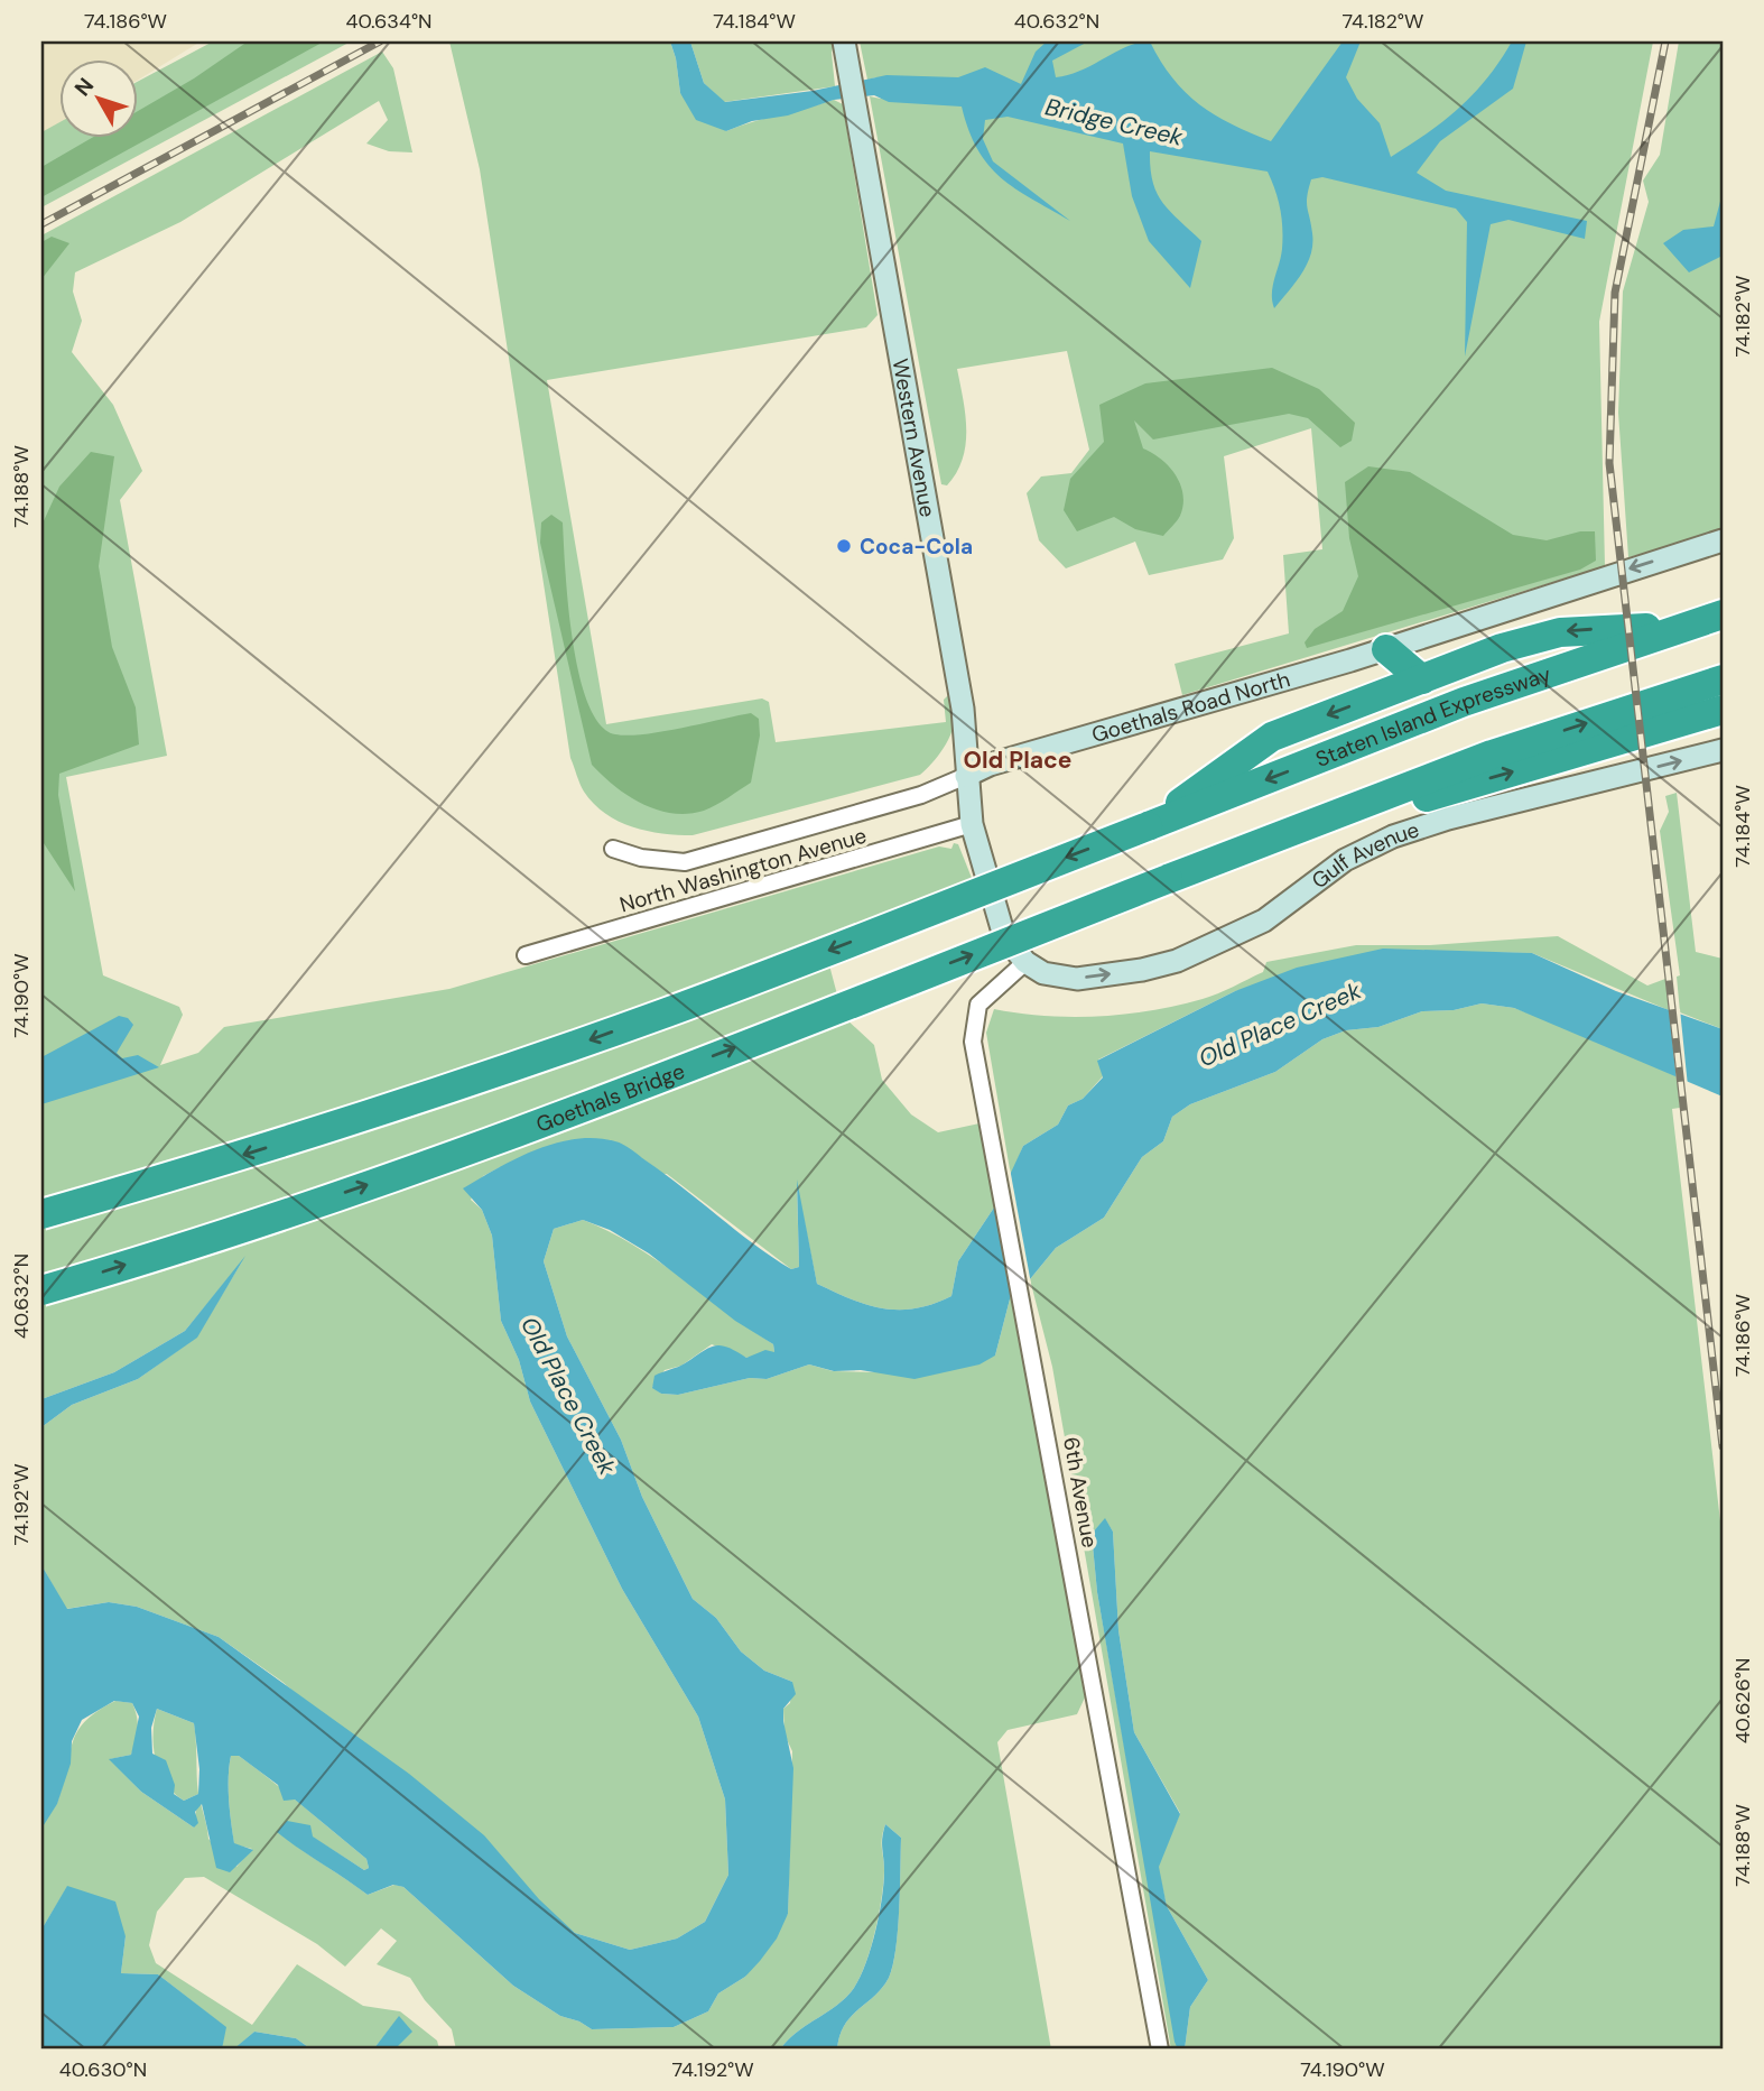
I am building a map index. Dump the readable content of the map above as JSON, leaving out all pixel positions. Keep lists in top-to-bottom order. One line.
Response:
{"streets":{"highway":["Staten Island Expressway","Goethals Bridge"],"street":["Western Avenue","Goethals Road North","Gulf Avenue","North Washington Avenue","6th Avenue"]},"crossings":[["Western Avenue","Goethals Road North"],["Western Avenue","Gulf Avenue"],["Western Avenue","North Washington Avenue"],["Western Avenue","6th Avenue"],["Gulf Avenue","6th Avenue"]],"one_way":["Gulf Avenue"],"districts":["Old Place"],"water":["Bridge Creek","Old Place Creek"],"places":["Coca-Cola"],"north":"top left","coordinates":["74.186°W","40.634°N","74.184°W","40.632°N","74.182°W","74.188°W","74.190°W","74.192°W","40.626°N","40.630°N"]}
